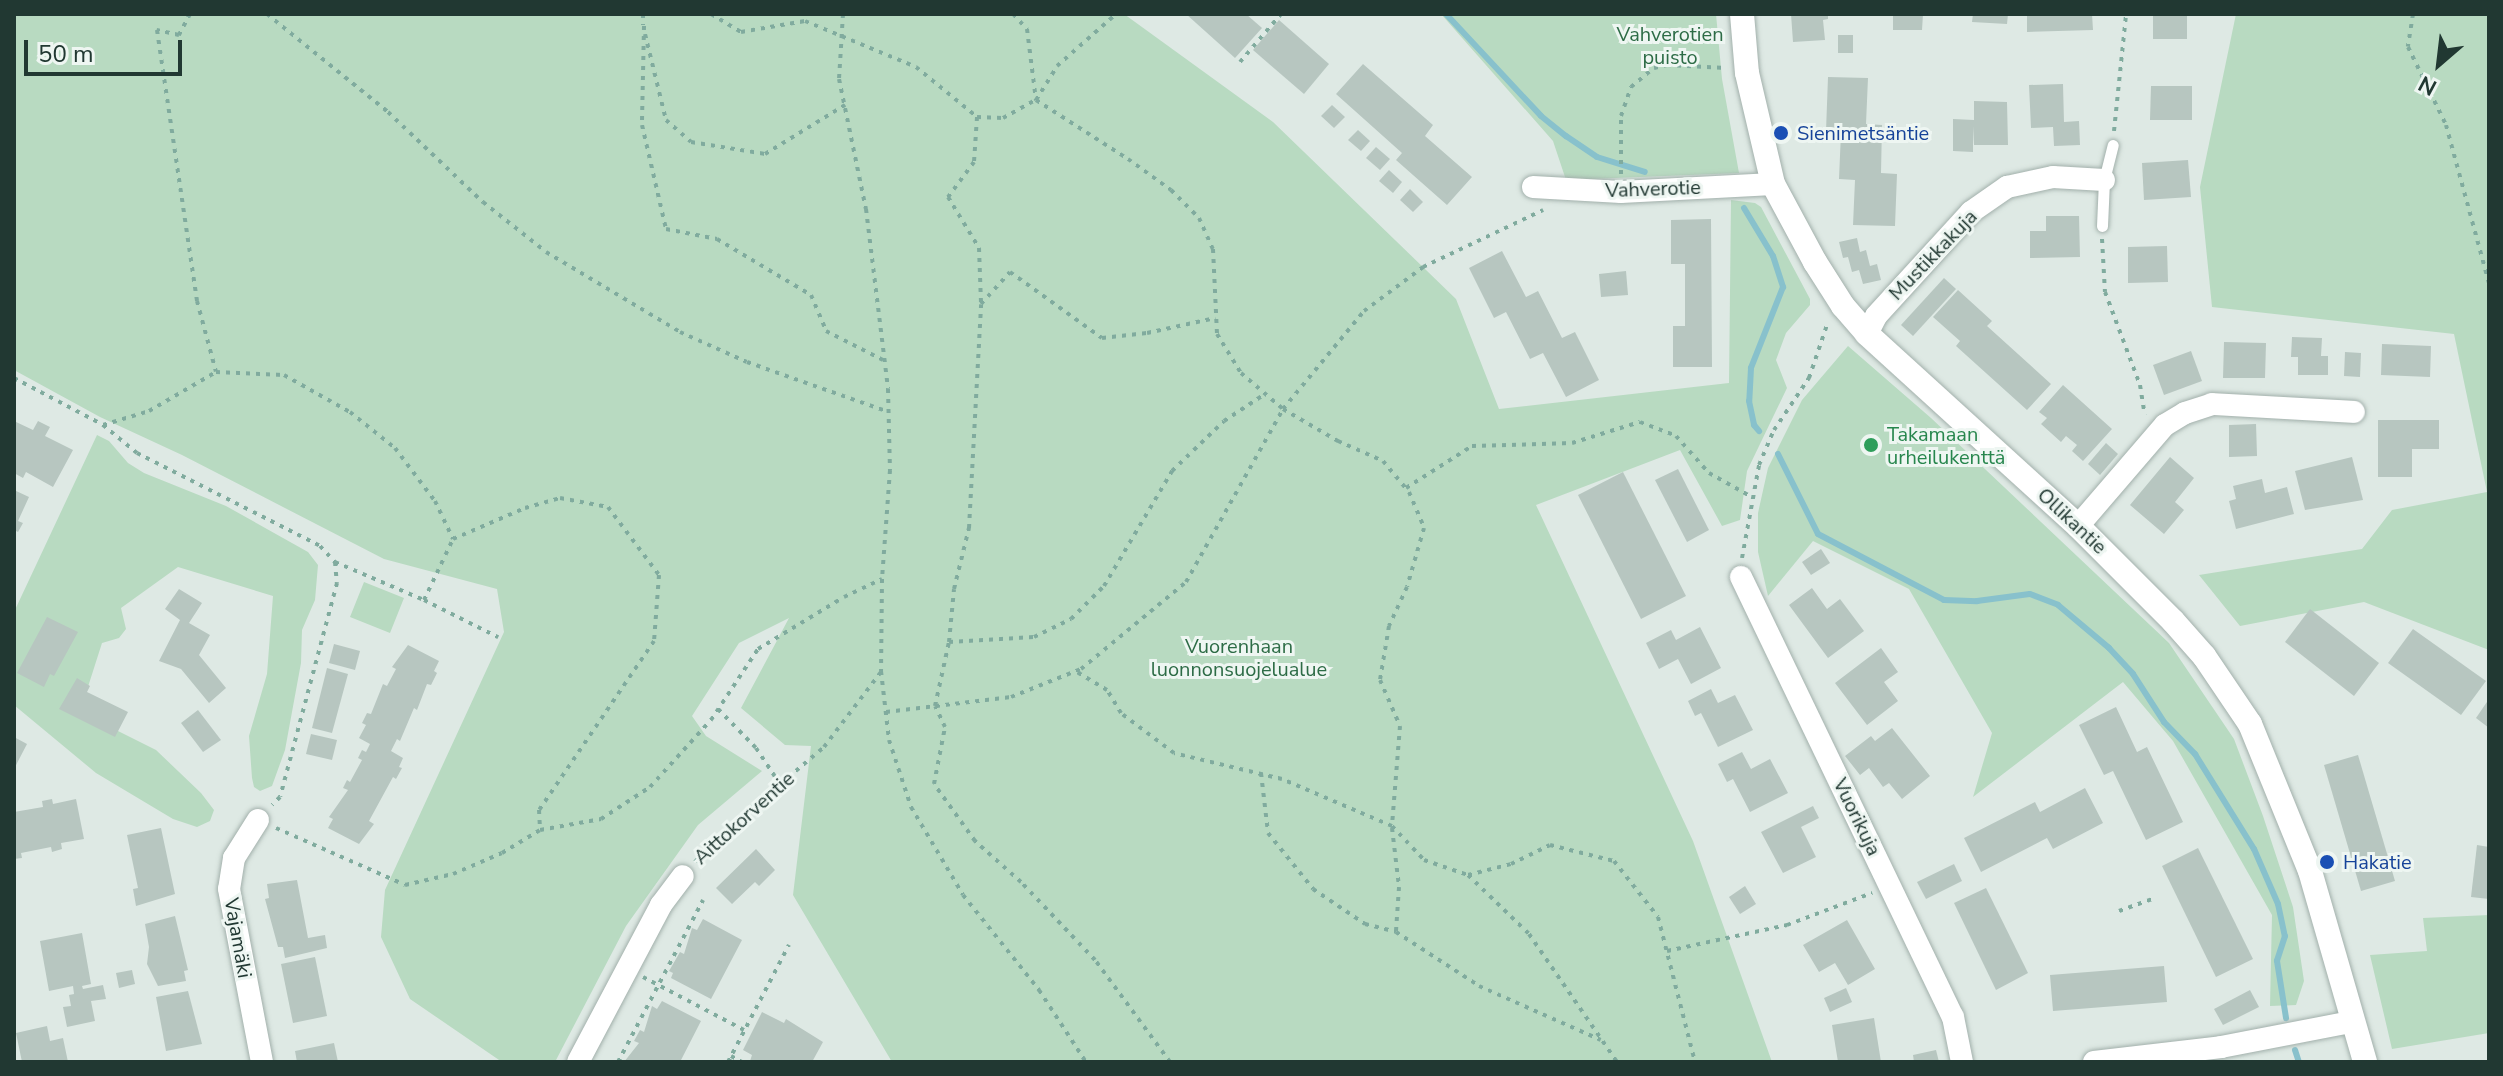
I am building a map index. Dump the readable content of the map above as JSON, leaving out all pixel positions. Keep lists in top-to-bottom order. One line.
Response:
{"streets":{"street":["Vahverotie","Mustikkakuja","Ollikantie","Vuorikuja","Aittokorventie","Vajamäki"]},"crossings":[["Vahverotie","Ollikantie"],["Mustikkakuja","Ollikantie"]],"parks":["Vahverotien puisto","Vuorenhaan luonnonsuojelualue"],"places":["Sienimetsäntie","Takamaan urheilukenttä","Hakatie"],"scale_bar":"50 m","north":"bottom left"}
